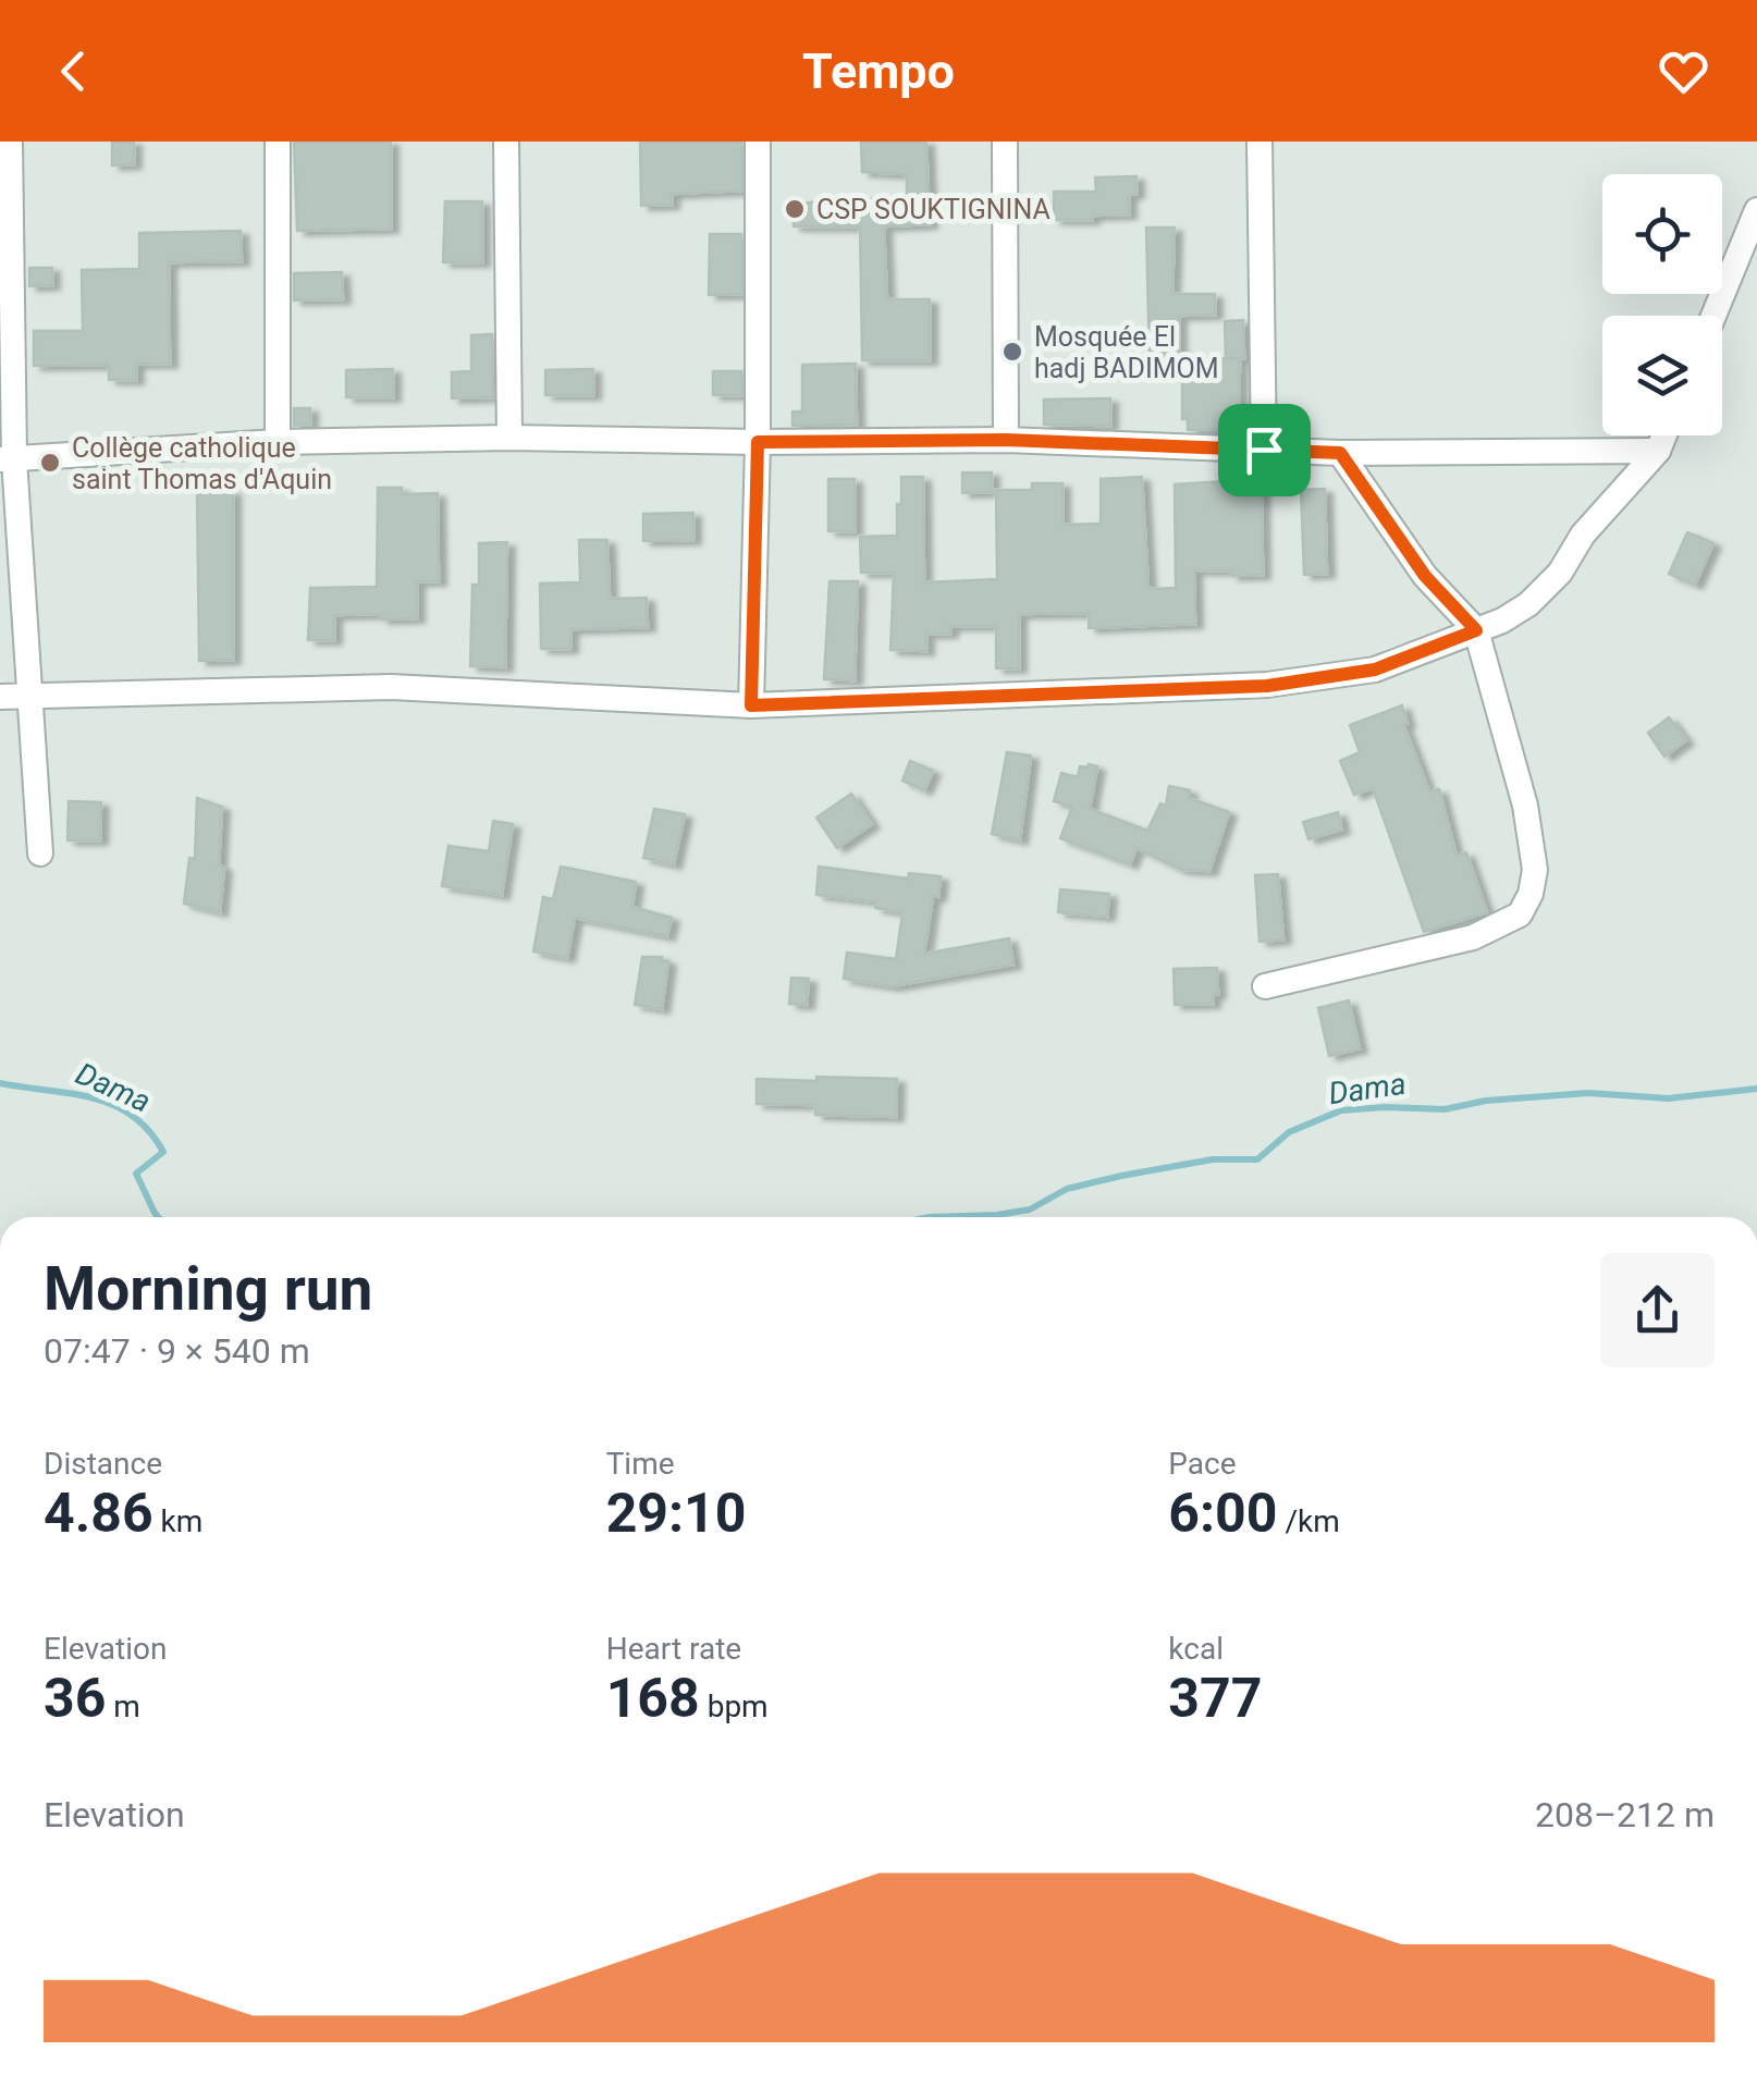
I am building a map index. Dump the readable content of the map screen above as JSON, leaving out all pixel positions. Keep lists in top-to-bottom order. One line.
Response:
{"water":["Dama"],"places":["CSP SOUKTIGNINA","Mosquée El hadj BADIMOM","Collège catholique saint Thomas d'Aquin"],"page":{"header":"Tempo","heading":["Morning run","07:47 · 9 × 540 m"],"stats":[["Distance","4.86 km"],["Time","29:10"],["Pace","6:00 /km"],["Elevation","36 m"],["Heart rate","168 bpm"],["kcal","377"]],"chart":["Elevation","208–212 m"]}}
